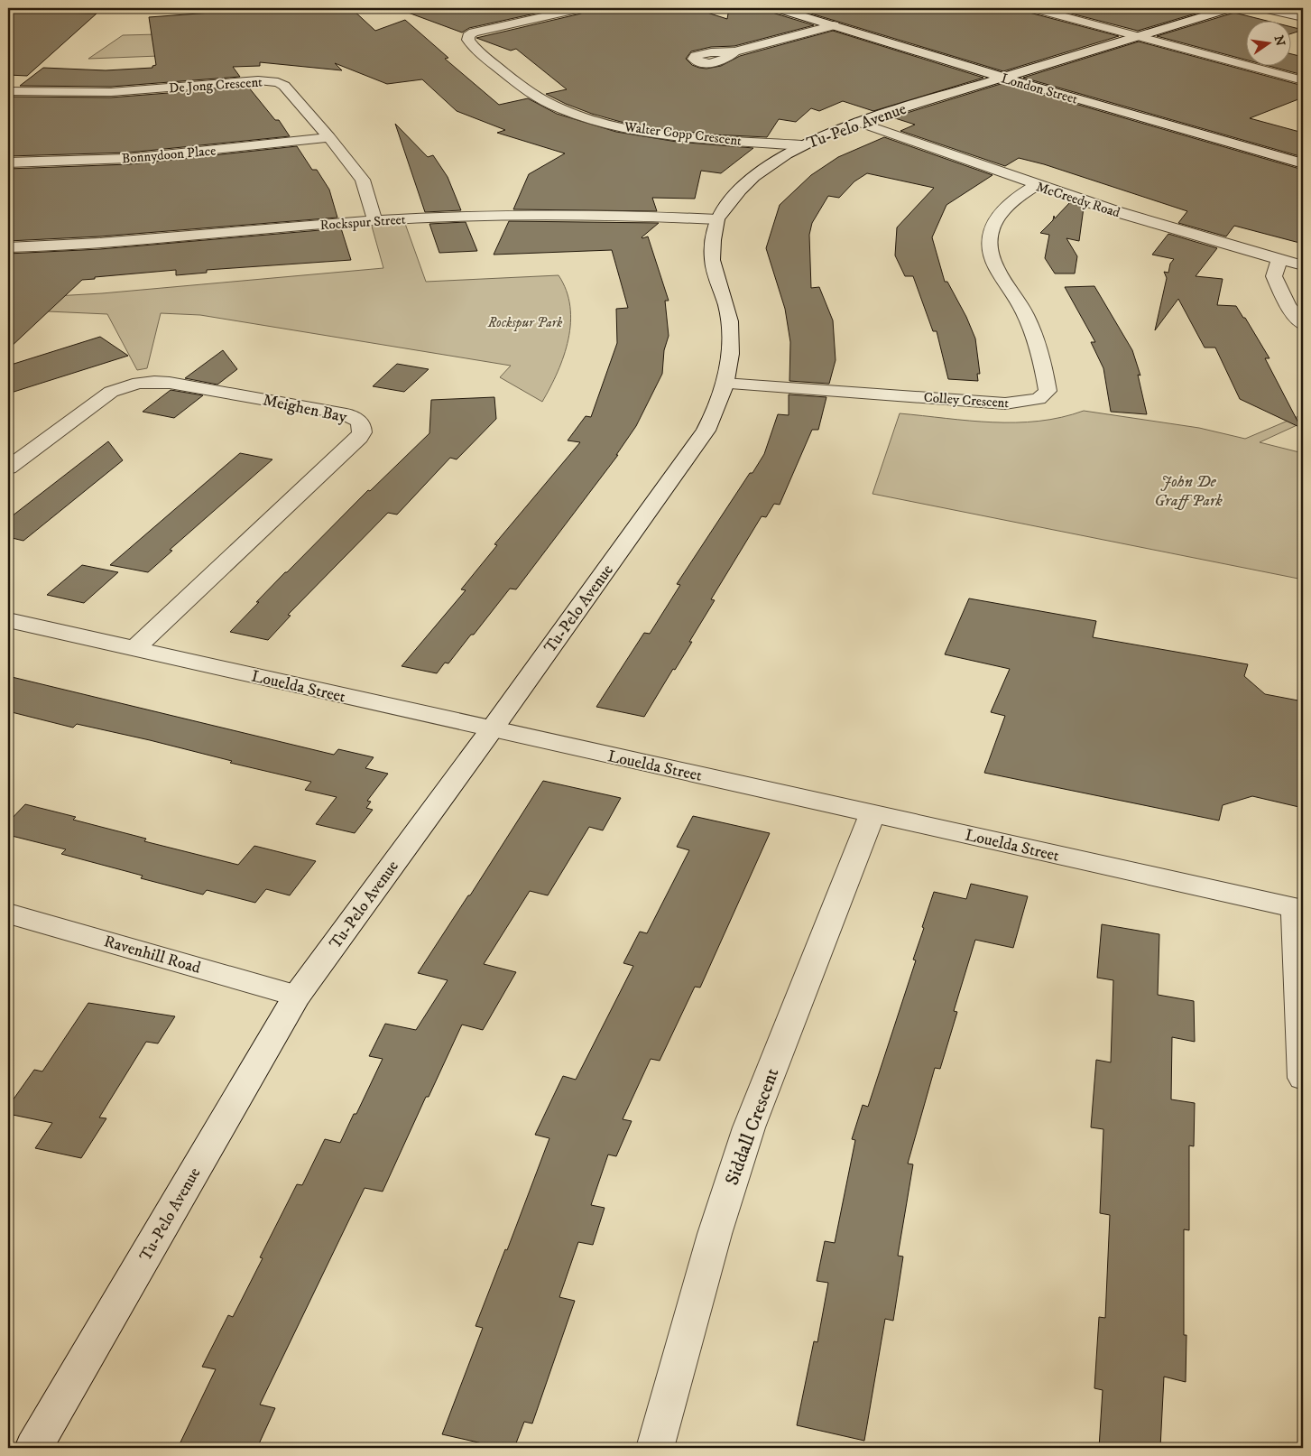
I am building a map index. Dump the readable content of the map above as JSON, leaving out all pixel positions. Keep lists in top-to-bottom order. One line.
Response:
{"streets":{"street":["De Jong Crescent","London Street","Tu-Pelo Avenue","Walter Copp Crescent","Bonnydoon Place","McCreedy Road","Rockspur Street","Colley Crescent","Meighen Bay","Louelda Street","Ravenhill Road","Siddall Crescent"]},"crossings":[["De Jong Crescent","Bonnydoon Place"],["De Jong Crescent","Rockspur Street"],["London Street","Tu-Pelo Avenue"],["Tu-Pelo Avenue","Walter Copp Crescent"],["Tu-Pelo Avenue","McCreedy Road"],["Tu-Pelo Avenue","Rockspur Street"],["Tu-Pelo Avenue","Colley Crescent"],["Tu-Pelo Avenue","Louelda Street"],["Tu-Pelo Avenue","Ravenhill Road"],["McCreedy Road","Colley Crescent"],["Meighen Bay","Louelda Street"],["Louelda Street","Siddall Crescent"]],"parks":["Rockspur Park","John De Graff Park"],"north":"right"}
